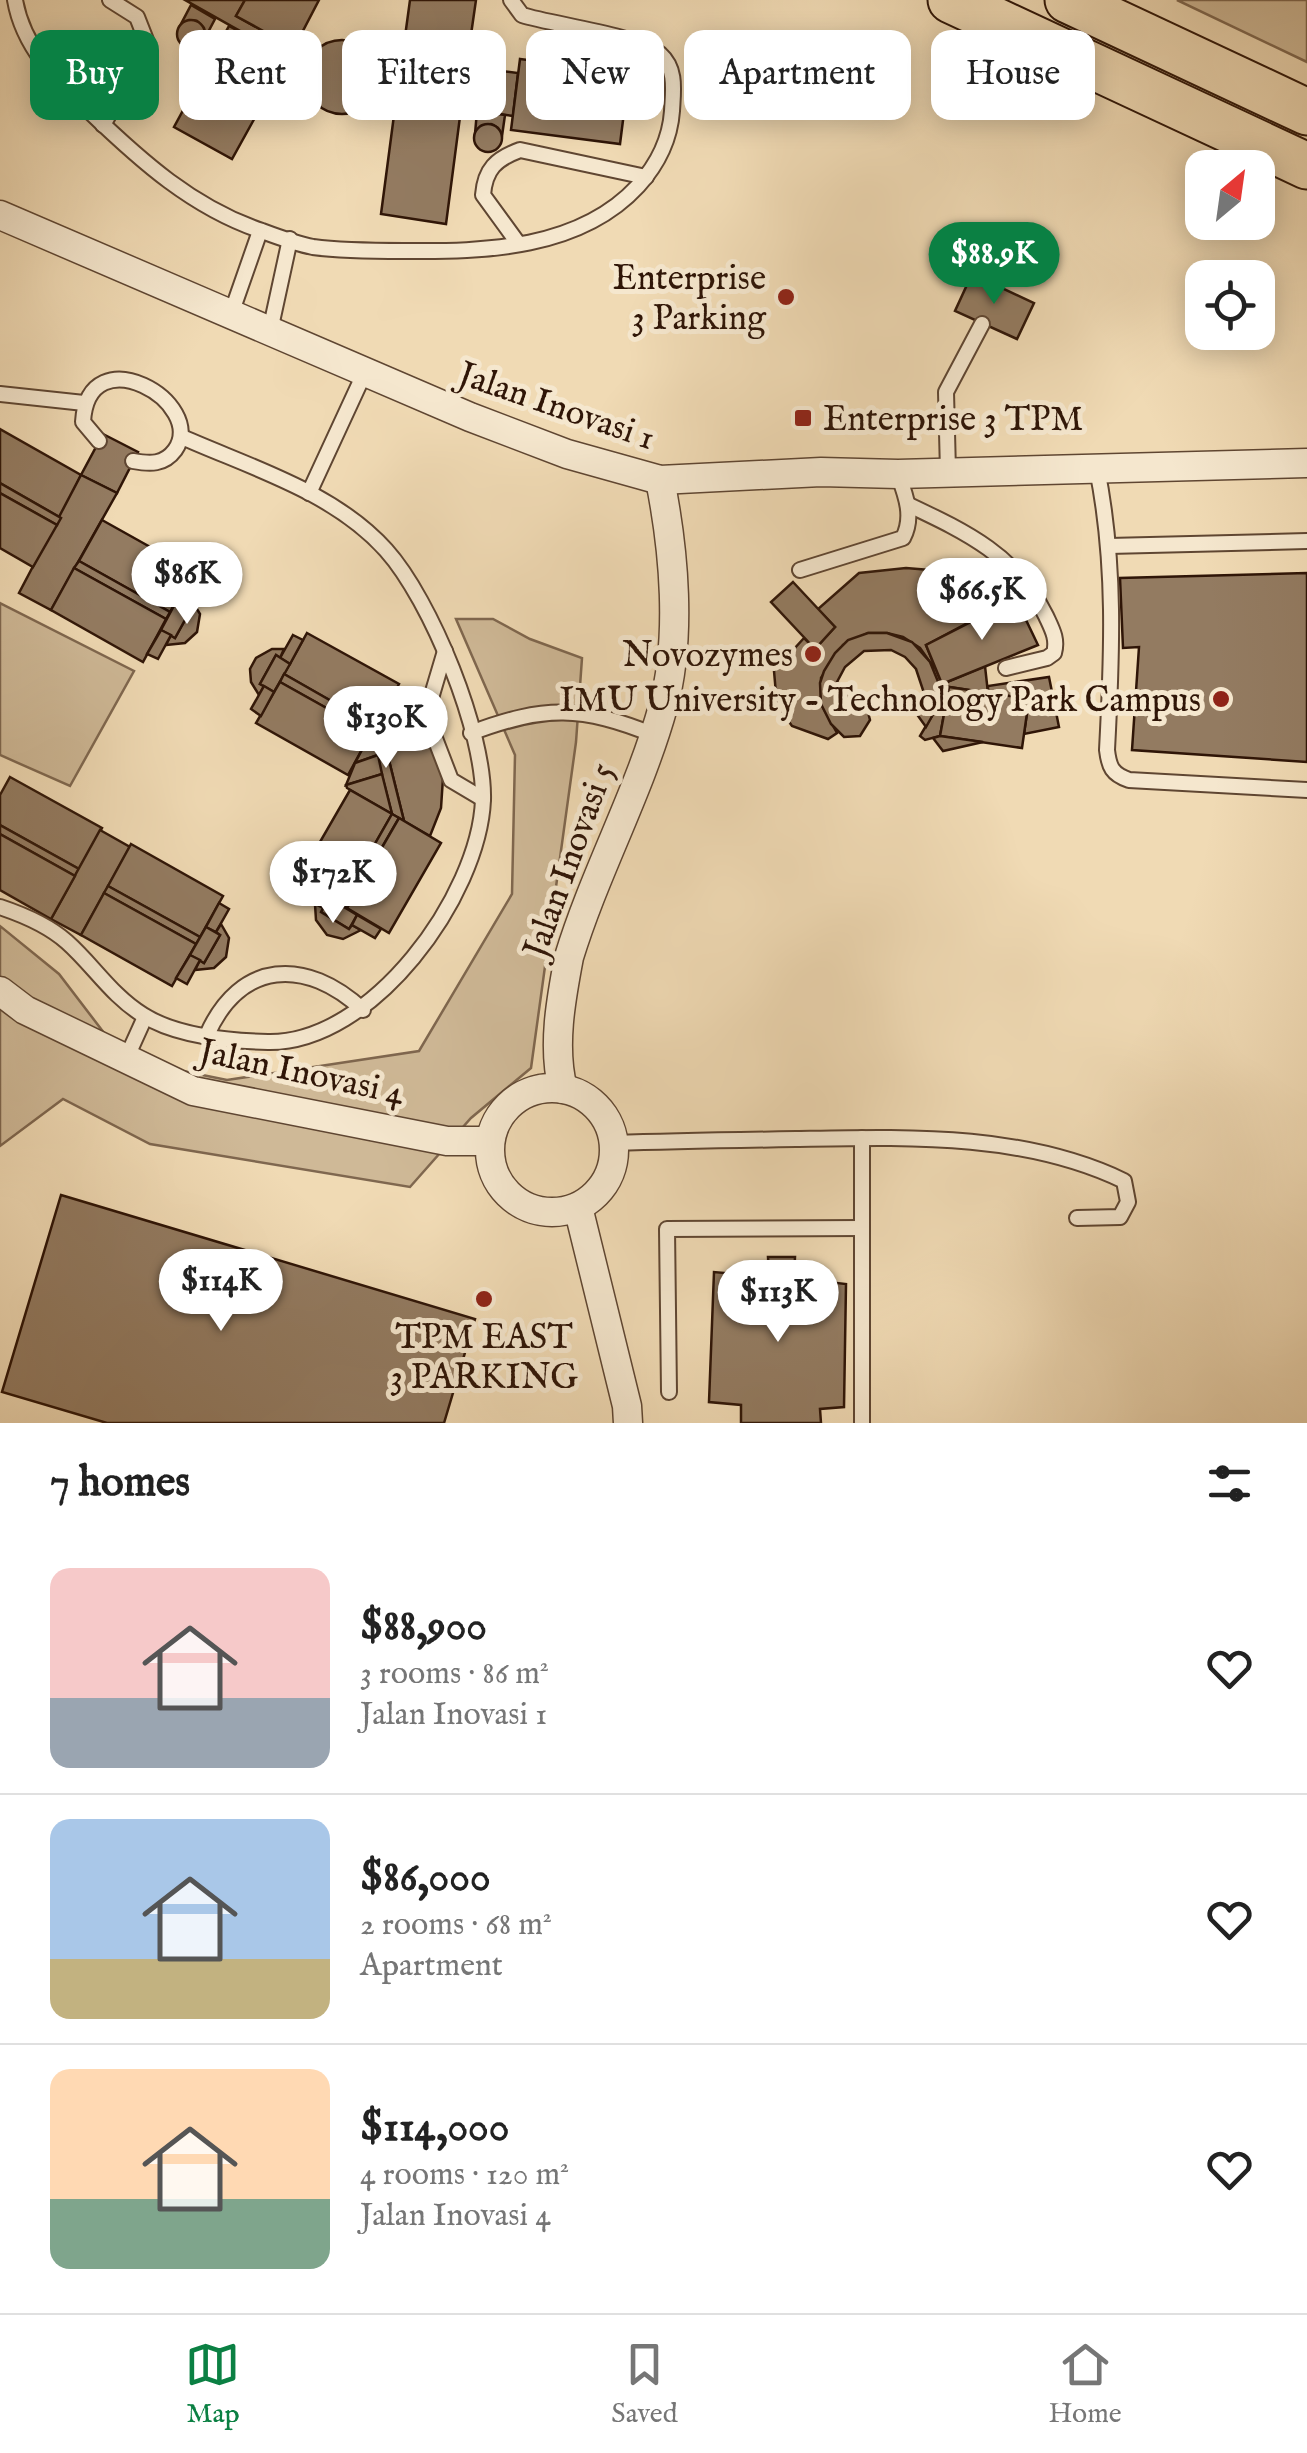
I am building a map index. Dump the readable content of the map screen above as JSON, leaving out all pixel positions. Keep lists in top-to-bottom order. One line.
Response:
{"streets":{"street":["Jalan Inovasi 1","Jalan Inovasi 5","Jalan Inovasi 4"]},"crossings":[["Jalan Inovasi 1","Jalan Inovasi 5"],["Jalan Inovasi 5","Jalan Inovasi 4"]],"places":{"other":["Enterprise 3 Parking","Novozymes","IMU University - Technology Park Campus","TPM EAST 3 PARKING"],"transit":["Enterprise 3 TPM"]},"north":"top right","page":{"chip":["Buy","Rent","Filters","New","Apartment","House"],"price":["$88.9K","$86K","$66.5K","$130K","$172K","$114K","$113K"],"heading":"7 homes","list":[{"name":"$88,900","note":"3 rooms · 86 m² · Jalan Inovasi 1"},{"name":"$86,000","note":"2 rooms · 68 m² · Apartment"},{"name":"$114,000","note":"4 rooms · 120 m² · Jalan Inovasi 4"}],"tabs":["Map","Saved","Home"]}}
